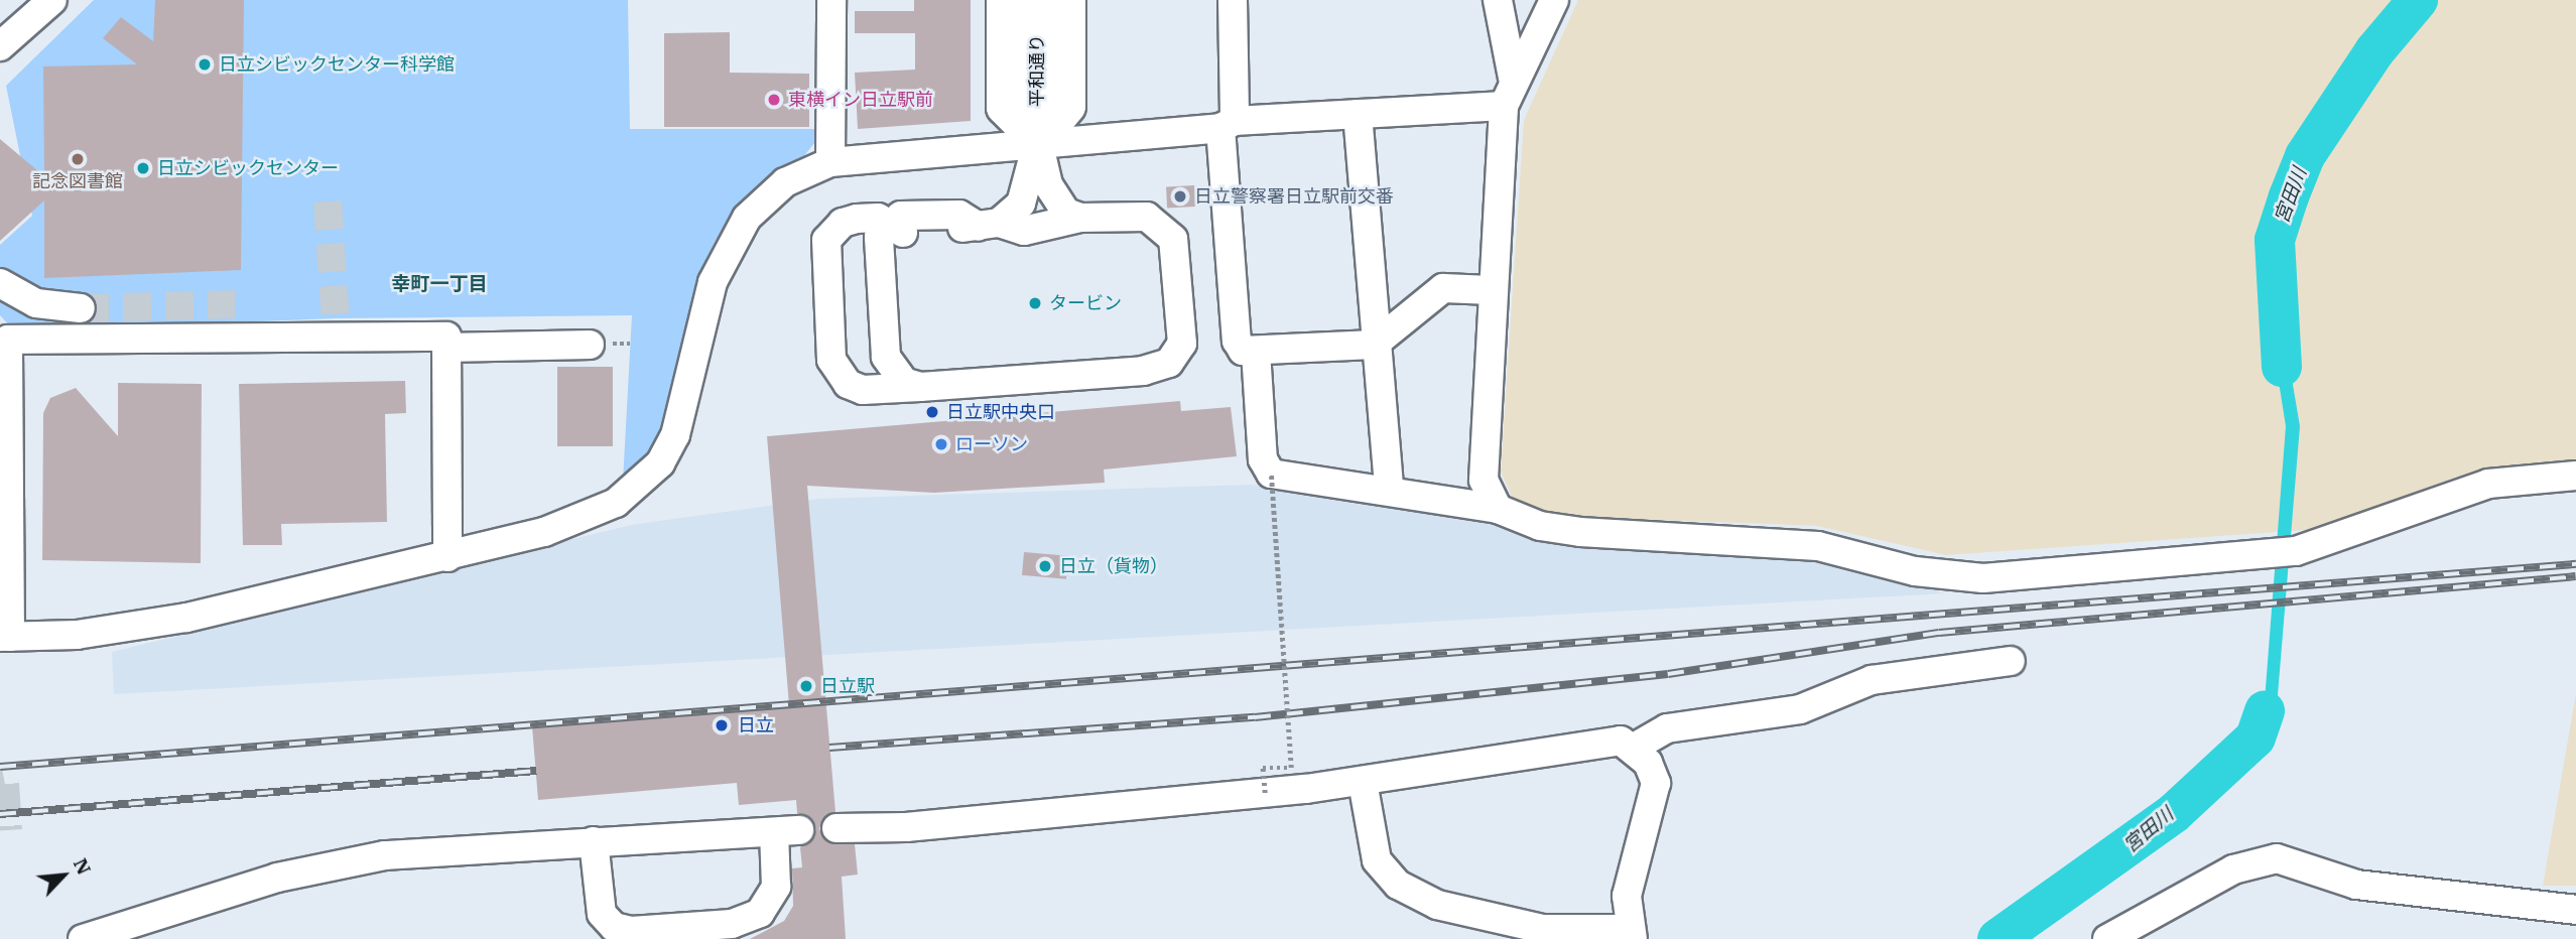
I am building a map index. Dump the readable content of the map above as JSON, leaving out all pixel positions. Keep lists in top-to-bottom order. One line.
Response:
{"streets":{"main road":["平和通り"]},"districts":["幸町一丁目"],"water":["宮田川"],"places":["日立シビックセンター科学館","東横イン日立駅前","記念図書館","日立シビックセンター","日立警察署日立駅前交番","タービン","日立駅中央口","ローソン","日立（貨物）","日立駅","日立"],"north":"top right"}
